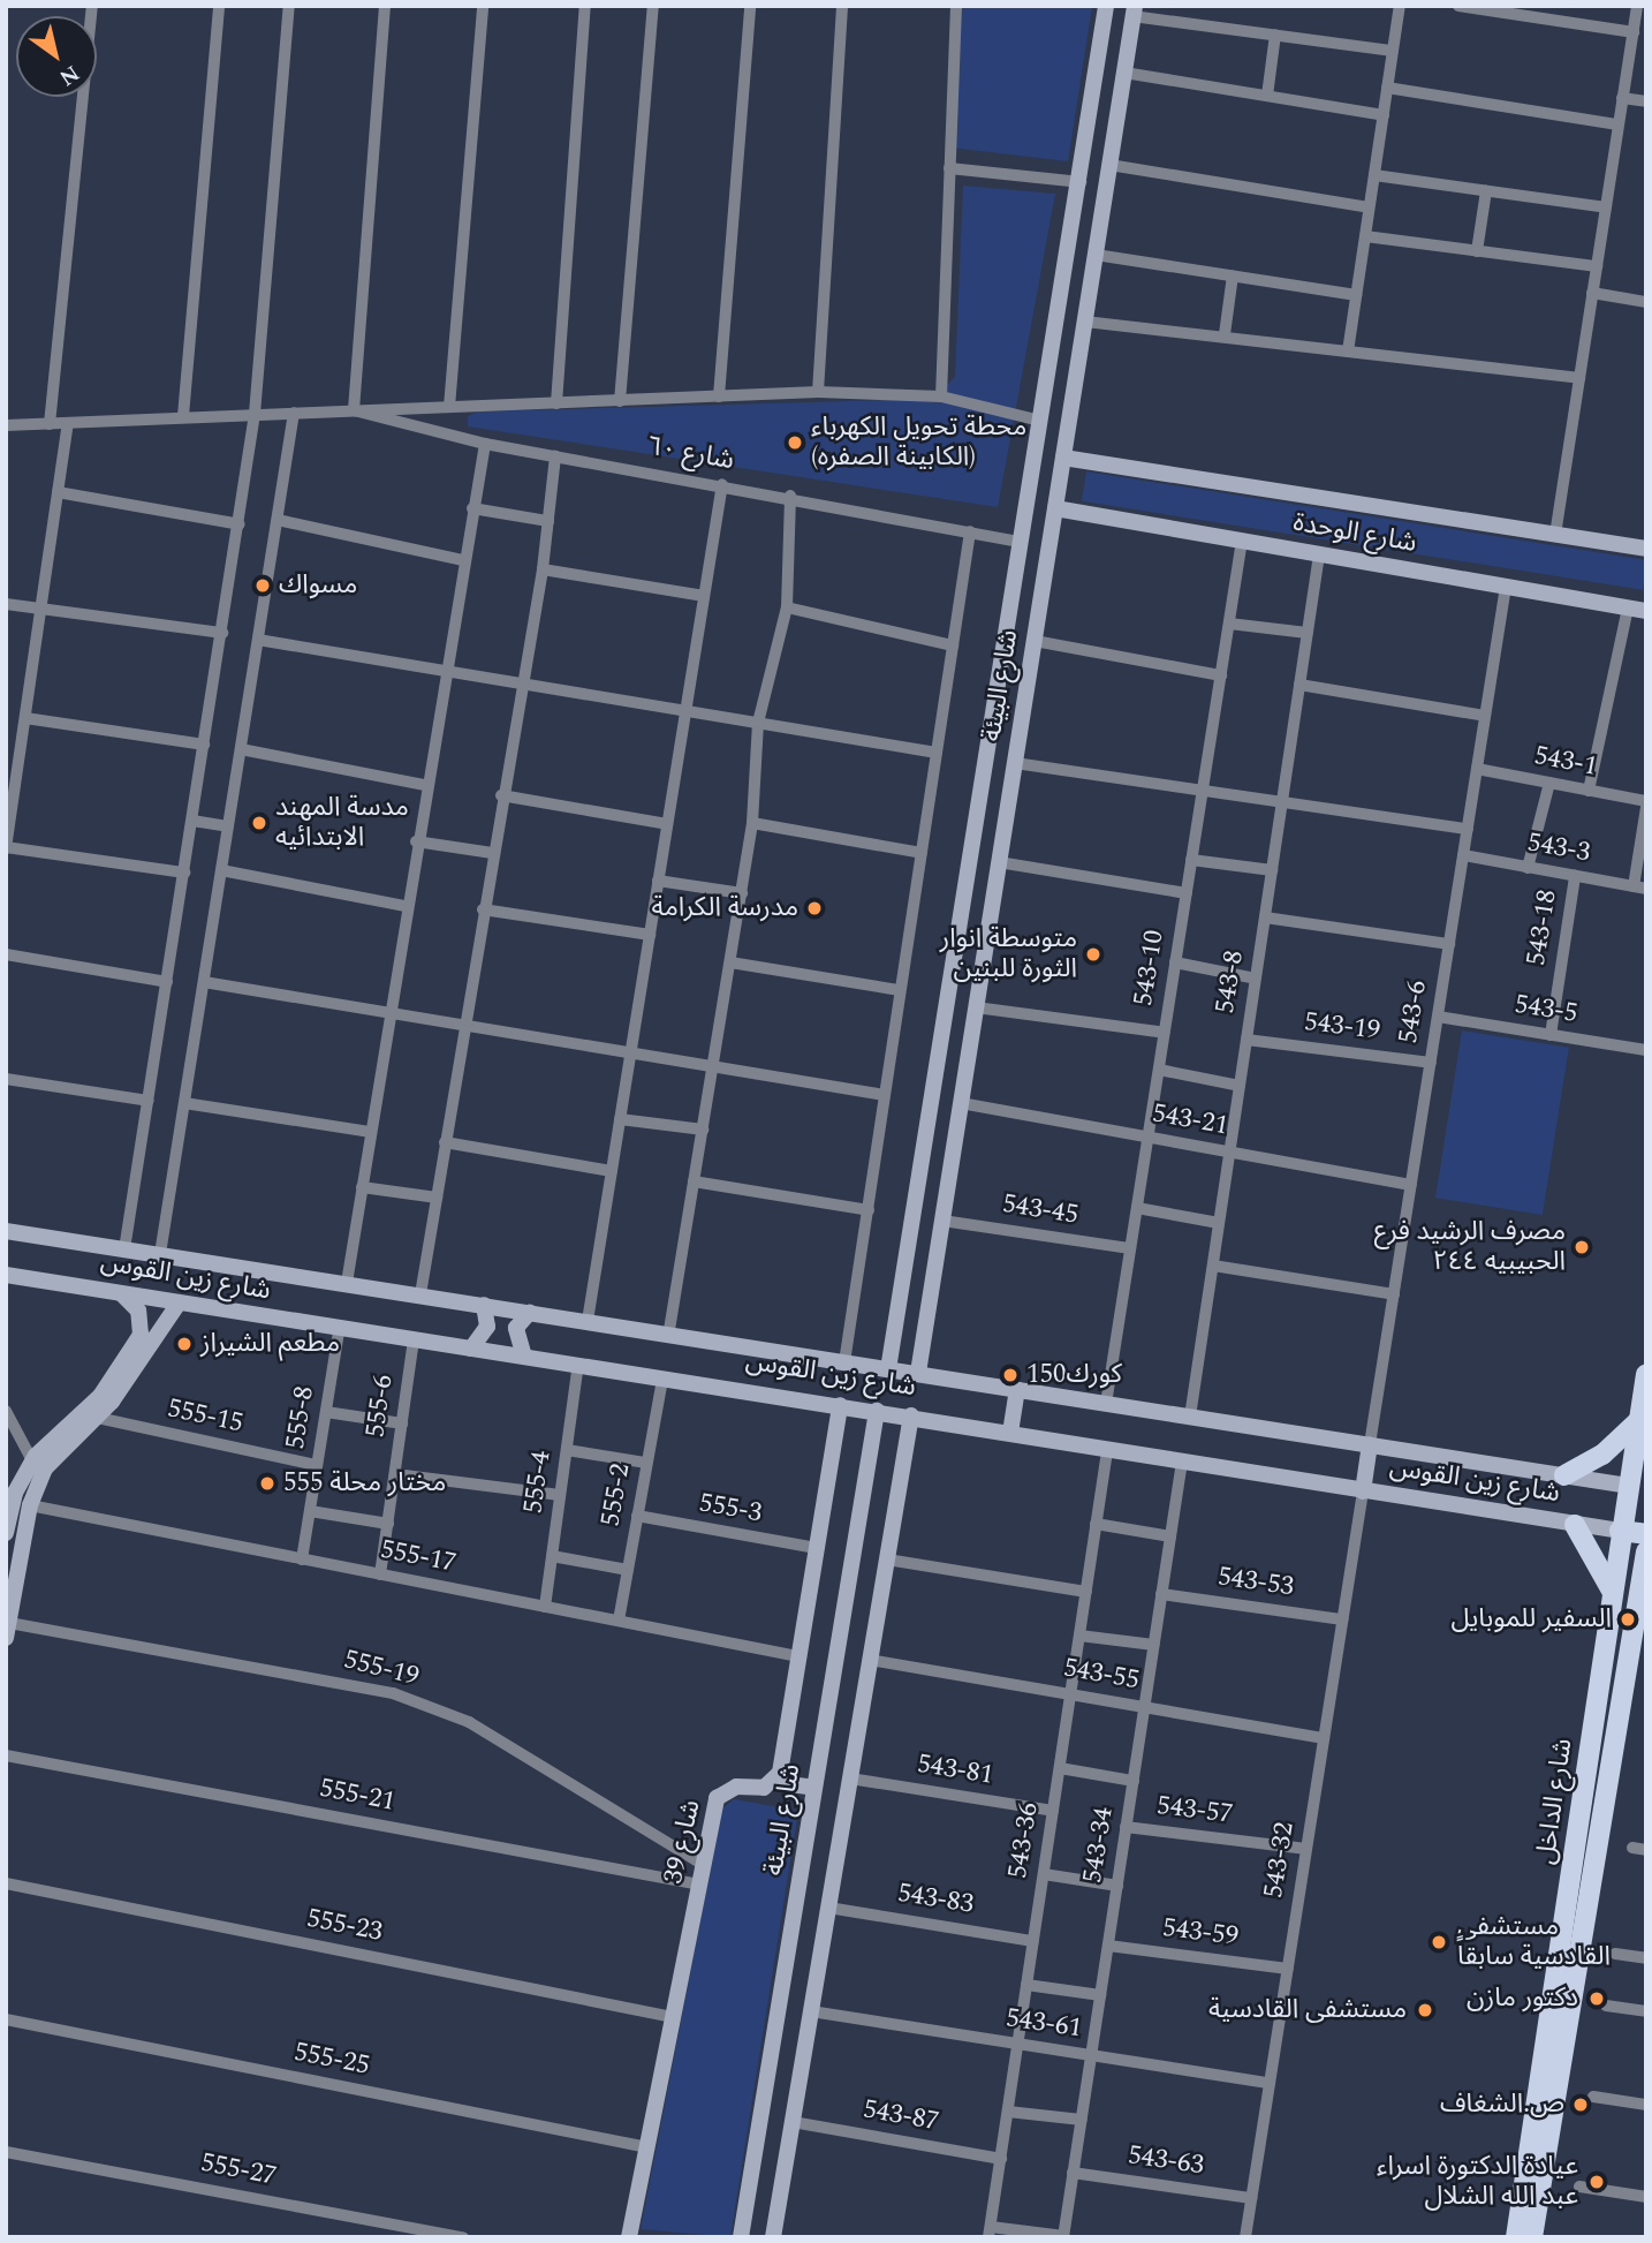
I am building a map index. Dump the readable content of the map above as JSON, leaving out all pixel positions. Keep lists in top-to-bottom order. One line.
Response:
{"streets":{"main road":["شارع زين القوس","شارع الداخل"],"street":["شارع ٦٠","شارع الوحدة","شارع البيئة","543-1","543-3","543-18","543-10","543-8","543-5","543-6","543-19","543-21","543-45","555-6","555-15","555-8","555-4","555-2","555-3","555-17","543-53","555-19","543-55","543-81","555-21","543-57","543-36","شارع 39","543-34","543-32","543-83","555-23","543-59","543-61","555-25","543-87","543-63","555-27"]},"crossings":[["شارع ٦٠","شارع البيئة"],["شارع الوحدة","شارع البيئة"],["شارع الوحدة","543-10"],["شارع الوحدة","543-8"],["شارع الوحدة","543-6"],["شارع البيئة","543-21"],["شارع البيئة","543-45"],["شارع البيئة","شارع زين القوس"],["543-1","543-6"],["543-3","543-18"],["543-3","543-6"],["543-18","543-5"],["543-10","543-21"],["543-10","543-45"],["543-10","شارع زين القوس"],["543-8","543-19"],["543-8","543-21"],["543-8","شارع زين القوس"],["543-5","543-6"],["543-6","543-19"],["543-6","543-21"],["543-6","شارع زين القوس"],["شارع زين القوس","555-6"],["شارع زين القوس","555-8"],["شارع زين القوس","555-4"],["شارع زين القوس","555-2"],["شارع زين القوس","شارع الداخل"],["شارع زين القوس","543-36"],["شارع زين القوس","543-34"],["شارع زين القوس","543-32"],["555-6","555-17"],["555-15","555-8"],["555-8","555-17"],["555-4","555-17"],["555-2","555-3"],["555-2","555-17"],["543-53","543-34"],["543-53","543-32"],["555-19","شارع 39"],["543-55","543-36"],["543-55","543-34"],["543-55","543-32"],["543-81","543-36"],["555-21","شارع 39"],["543-57","543-34"],["543-57","543-32"],["543-36","543-83"],["543-36","543-61"],["543-36","543-87"],["شارع 39","555-23"],["شارع 39","555-25"],["543-34","543-59"],["543-34","543-61"],["543-34","543-63"],["543-32","543-59"],["543-32","543-61"],["543-32","543-63"]],"places":["محطة تحويل الكهرباء (الكابينة الصفره)","مسواك","مدسة المهند الابتدائيه","مدرسة الكرامة","متوسطة انوار الثورة للبنين","مصرف الرشيد فرع الحبيبيه ٢٤٤","مطعم الشيراز","كورك150","مختار محلة 555","السفير للموبايل","مستشفى القادسية سابقاً","دكتور مازن","مستشفى القادسية","ص.الشغاف","عيادة الدكتورة اسراء عبد الله الشلال"],"north":"bottom right"}
